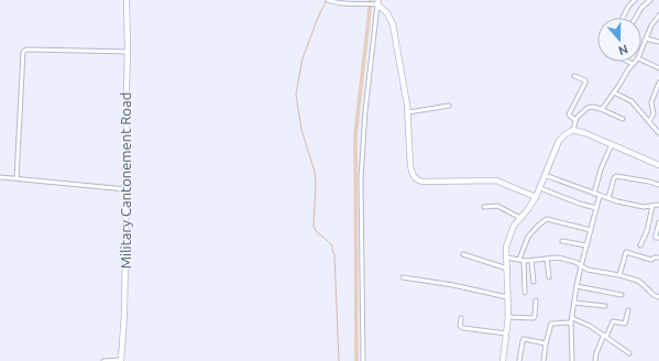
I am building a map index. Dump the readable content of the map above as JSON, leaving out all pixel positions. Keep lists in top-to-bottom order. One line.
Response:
{"streets":{"main road":["Military Cantonement Road"]},"north":"bottom"}
